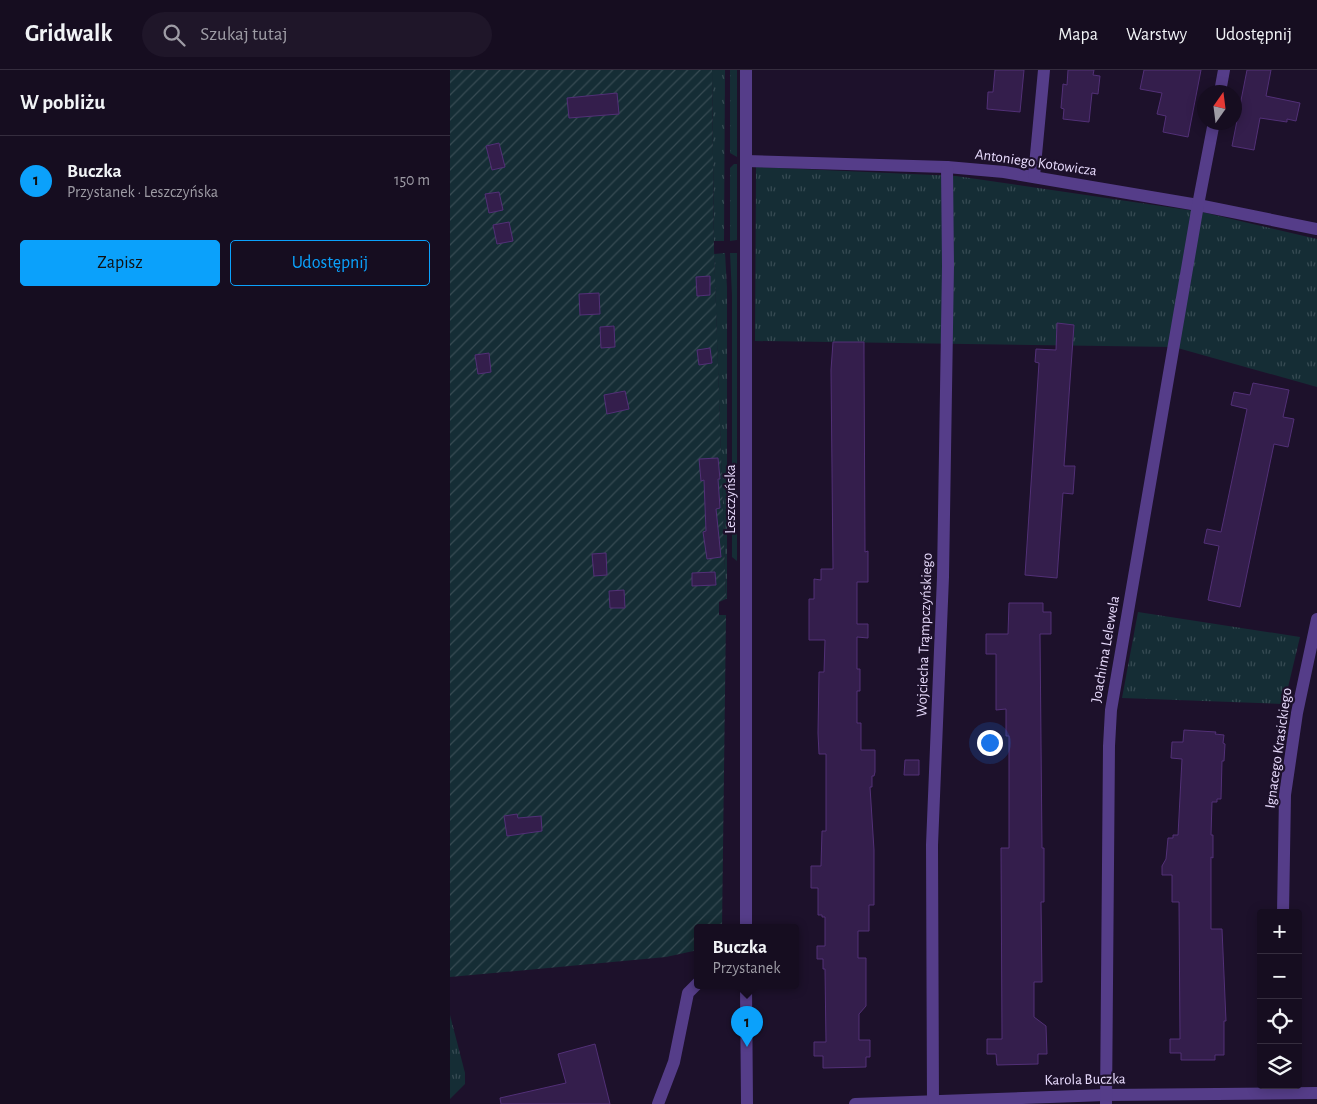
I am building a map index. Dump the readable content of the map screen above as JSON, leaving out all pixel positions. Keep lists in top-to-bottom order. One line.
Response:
{"streets":{"street":["Antoniego Kotowicza","Leszczyńska","Wojciecha Trąmpczyńskiego","Joachima Lelewela","Ignacego Krasickiego","Karola Buczka"]},"crossings":[["Antoniego Kotowicza","Leszczyńska"],["Antoniego Kotowicza","Wojciecha Trąmpczyńskiego"],["Antoniego Kotowicza","Joachima Lelewela"],["Wojciecha Trąmpczyńskiego","Karola Buczka"],["Joachima Lelewela","Karola Buczka"]],"north":"top","page":{"header":"Gridwalk","search":"Szukaj tutaj","nav":["Mapa","Warstwy","Udostępnij"],"heading":"W pobliżu","list":[{"mark":"1","name":"Buczka","note":"Przystanek · Leszczyńska","value":"150 m"}],"buttons":["Zapisz","Udostępnij"],"map_buttons":["+","−"],"popup":["Buczka","Przystanek"],"pins":"1"}}
